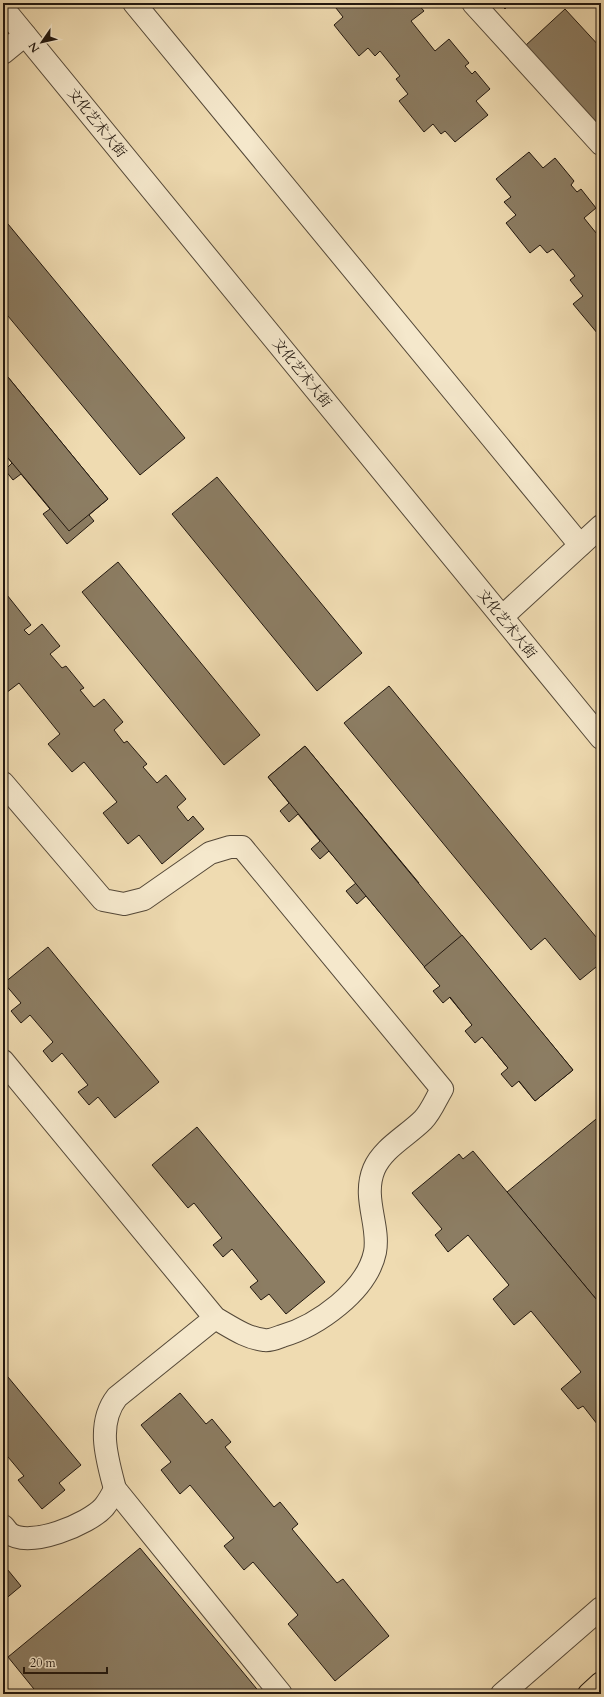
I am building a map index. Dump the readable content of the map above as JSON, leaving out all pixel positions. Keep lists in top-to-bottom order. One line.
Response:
{"streets":{"street":["文化艺术大街"]},"scale_bar":"20 m","north":"bottom left"}
